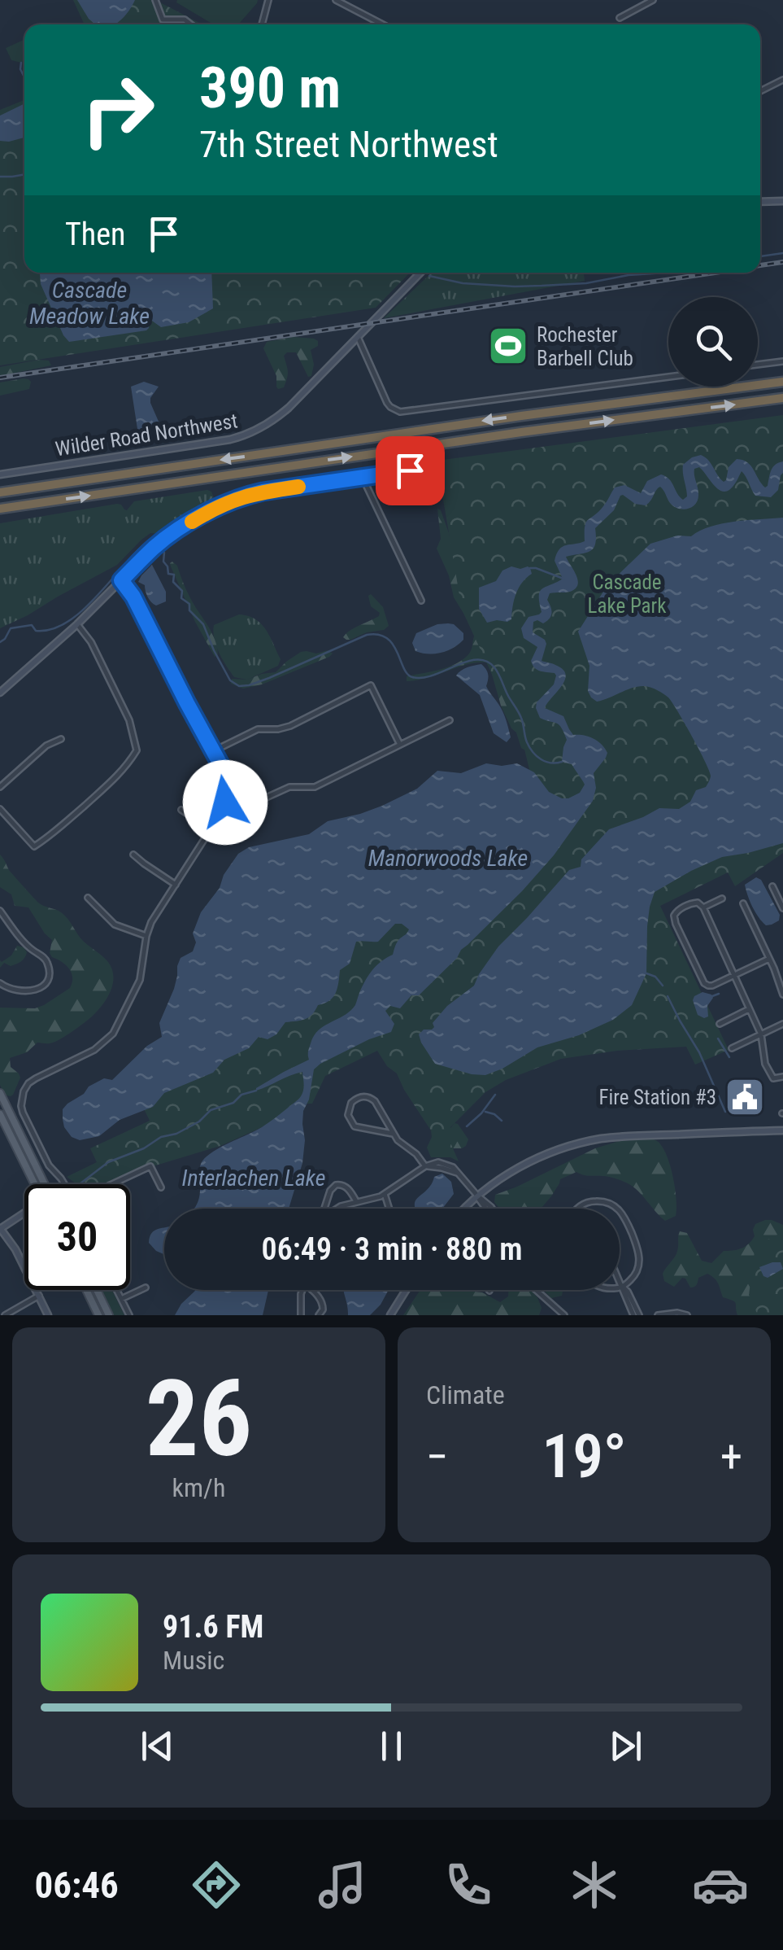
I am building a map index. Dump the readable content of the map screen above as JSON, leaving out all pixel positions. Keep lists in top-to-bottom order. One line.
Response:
{"streets":{"street":["Wilder Road Northwest"]},"water":["Cascade Meadow Lake","Manorwoods Lake","Interlachen Lake"],"parks":["Cascade Lake Park"],"places":{"sports":["Rochester Barbell Club"],"public building":["Fire Station #3"]},"page":{"turn":["390 m","7th Street Northwest"],"then":"Then","limit":"30","trip":"06:49 · 3 min · 880 m","tile":[["26","km/h"],"Climate"],"heat":["−","19°","+"],"song":["91.6 FM","Music"],"tabs":"06:46"}}
